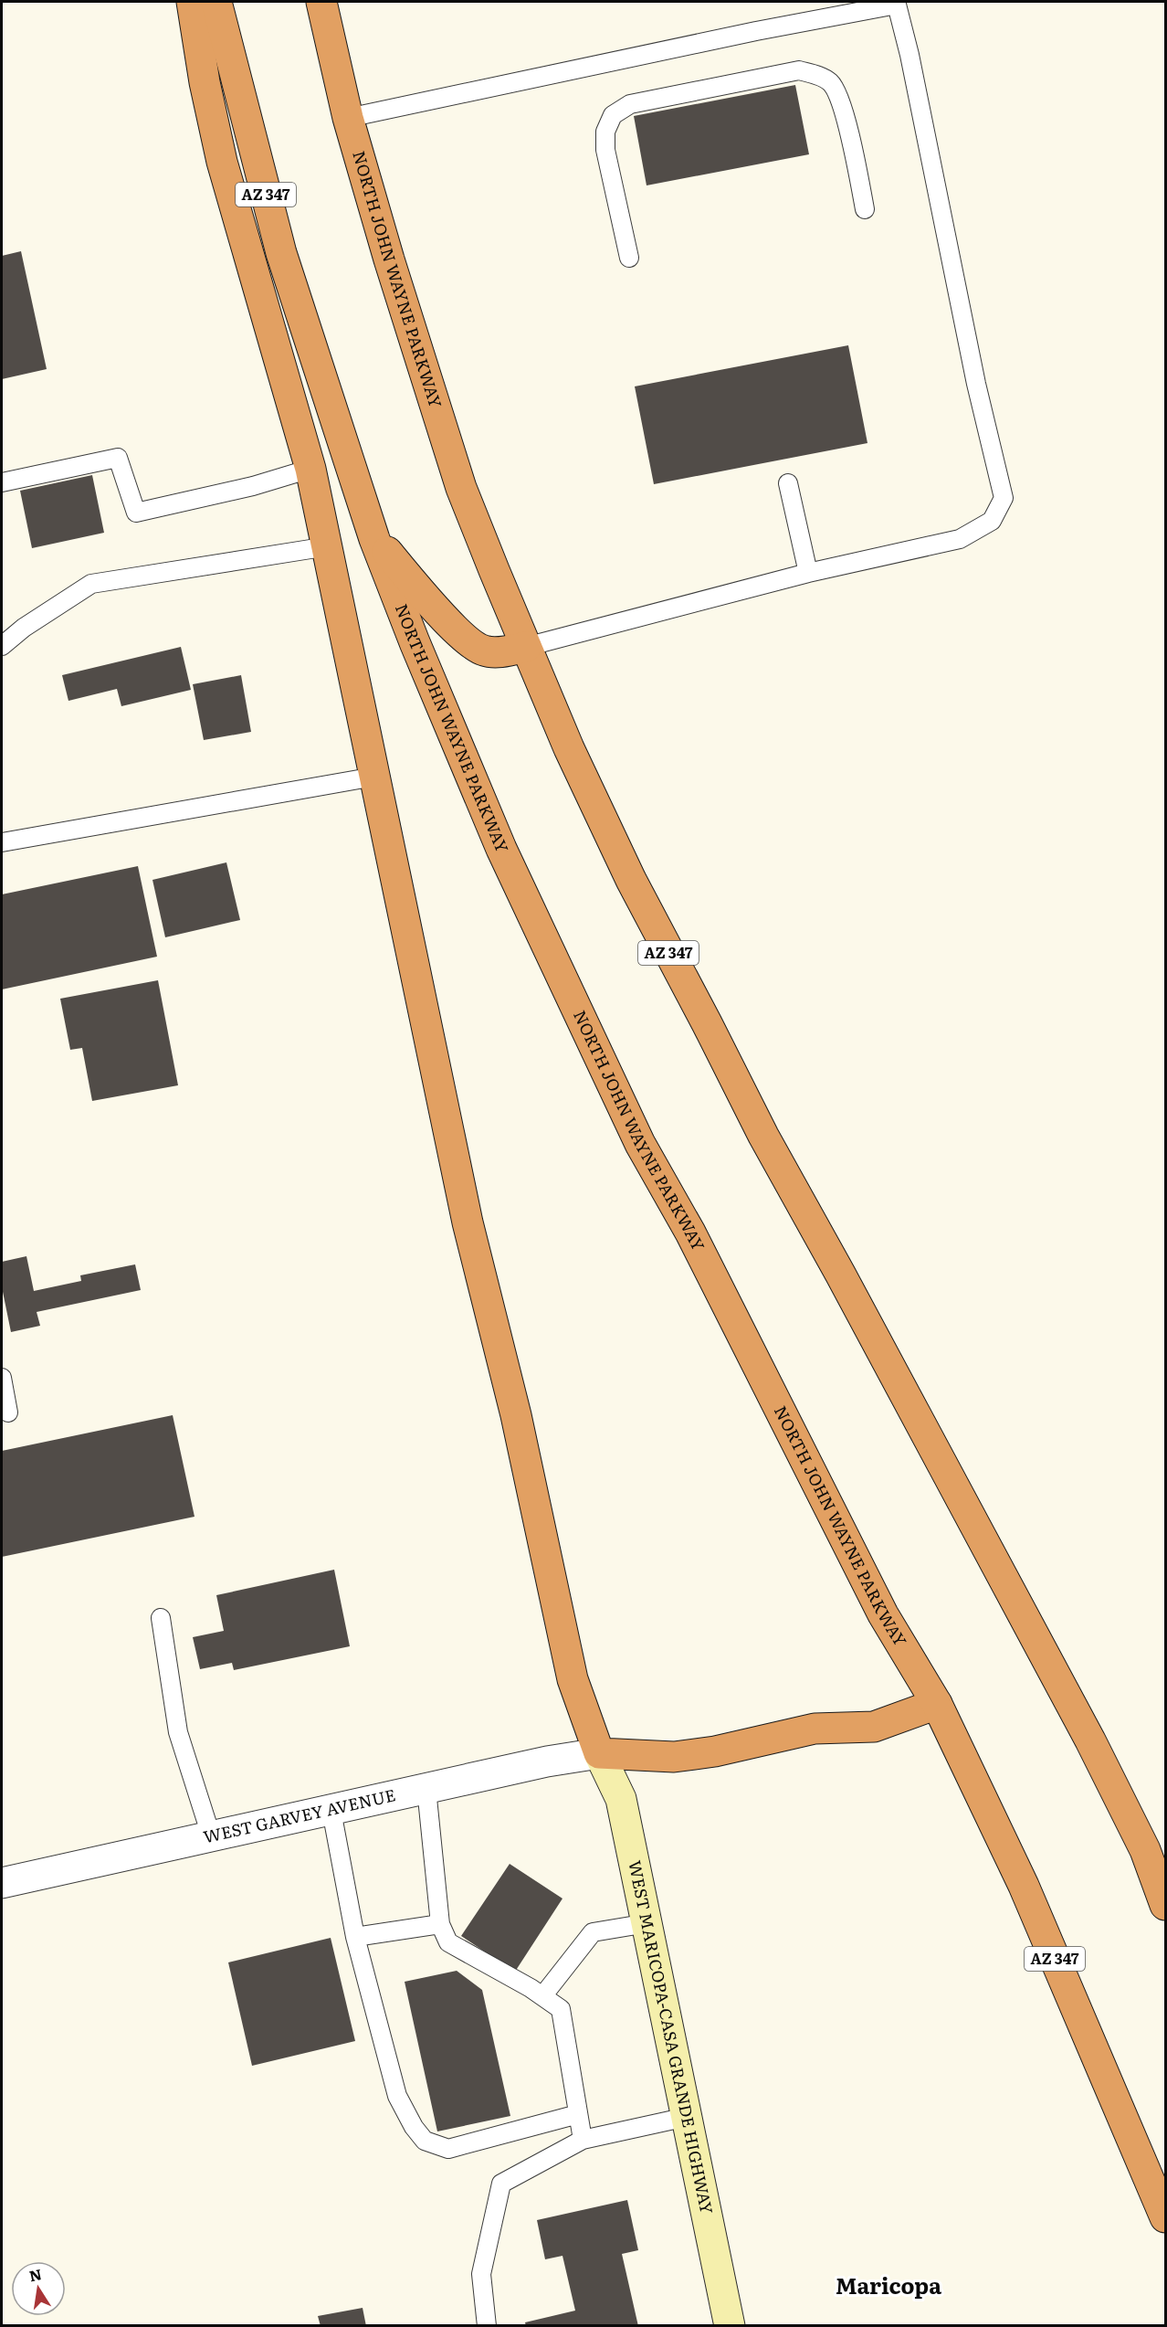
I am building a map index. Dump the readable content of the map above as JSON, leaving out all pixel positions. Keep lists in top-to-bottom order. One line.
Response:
{"streets":{"highway":["AZ 347","NORTH JOHN WAYNE PARKWAY"],"main road":["WEST MARICOPA-CASA GRANDE HIGHWAY"],"street":["WEST GARVEY AVENUE"]},"crossings":[["WEST GARVEY AVENUE","WEST MARICOPA-CASA GRANDE HIGHWAY"]],"districts":["Maricopa"],"north":"top"}
